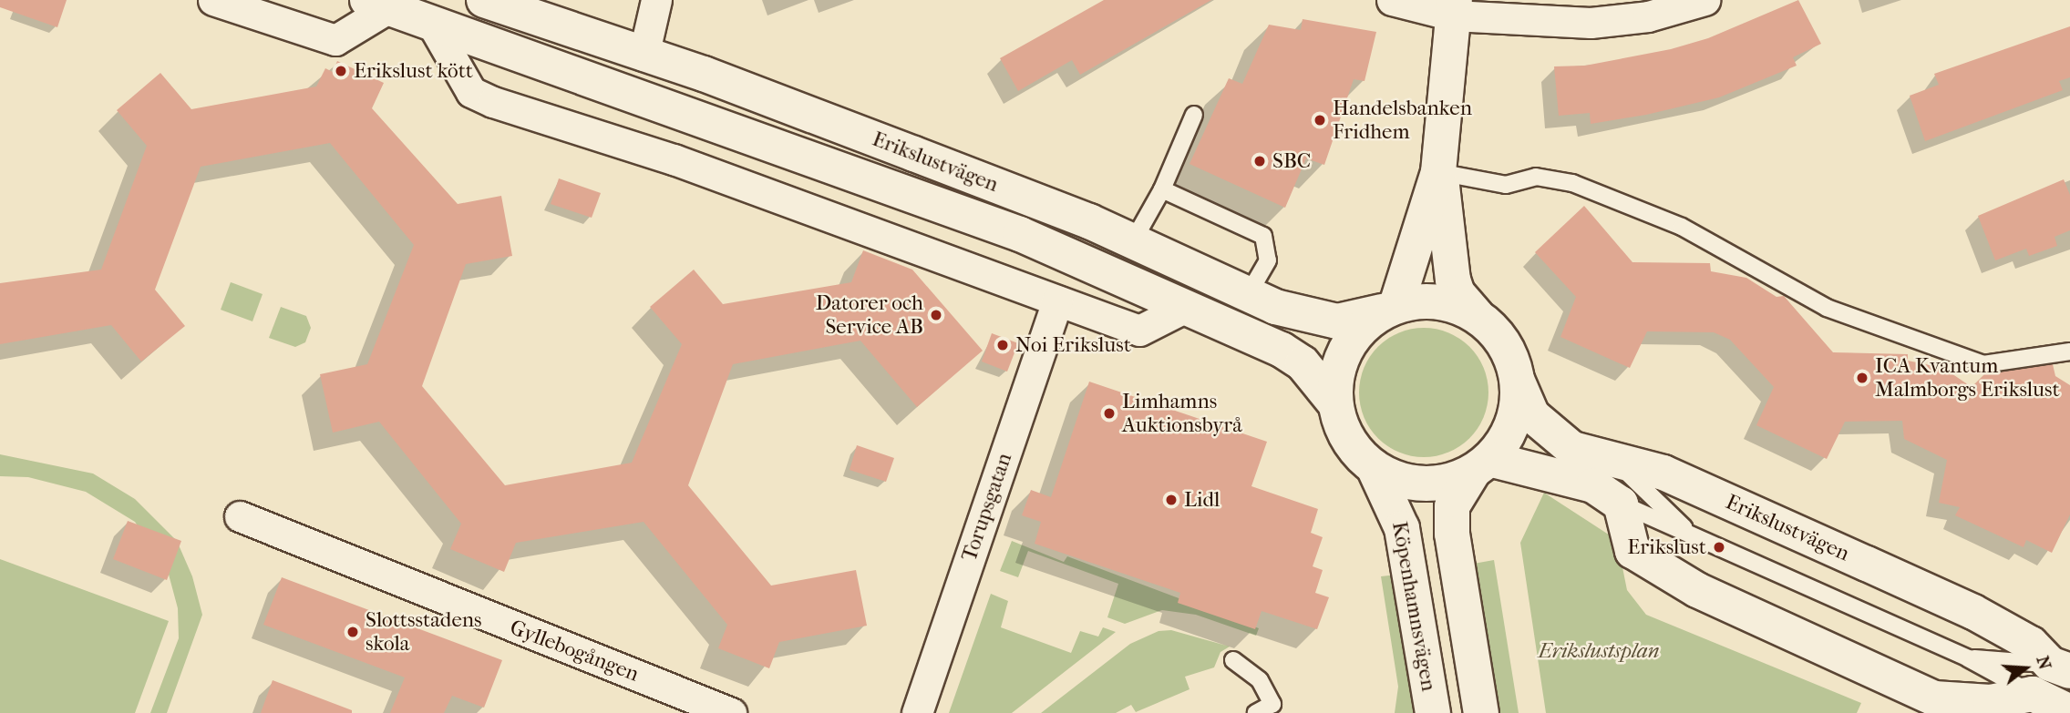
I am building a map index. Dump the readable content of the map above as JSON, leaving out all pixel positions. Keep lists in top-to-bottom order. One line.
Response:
{"streets":{"street":["Erikslustvägen","Torupsgatan","Köpenhamnsvägen","Gyllebogången"]},"crossings":[["Erikslustvägen","Köpenhamnsvägen"]],"parks":["Erikslustsplan"],"places":["Erikslust kött","Handelsbanken Fridhem","SBC","Datorer och Service AB","Noi Erikslust","ICA Kvantum Malmborgs Erikslust","Limhamns Auktionsbyrå","Lidl","Erikslust","Slottsstadens skola"],"north":"right"}
